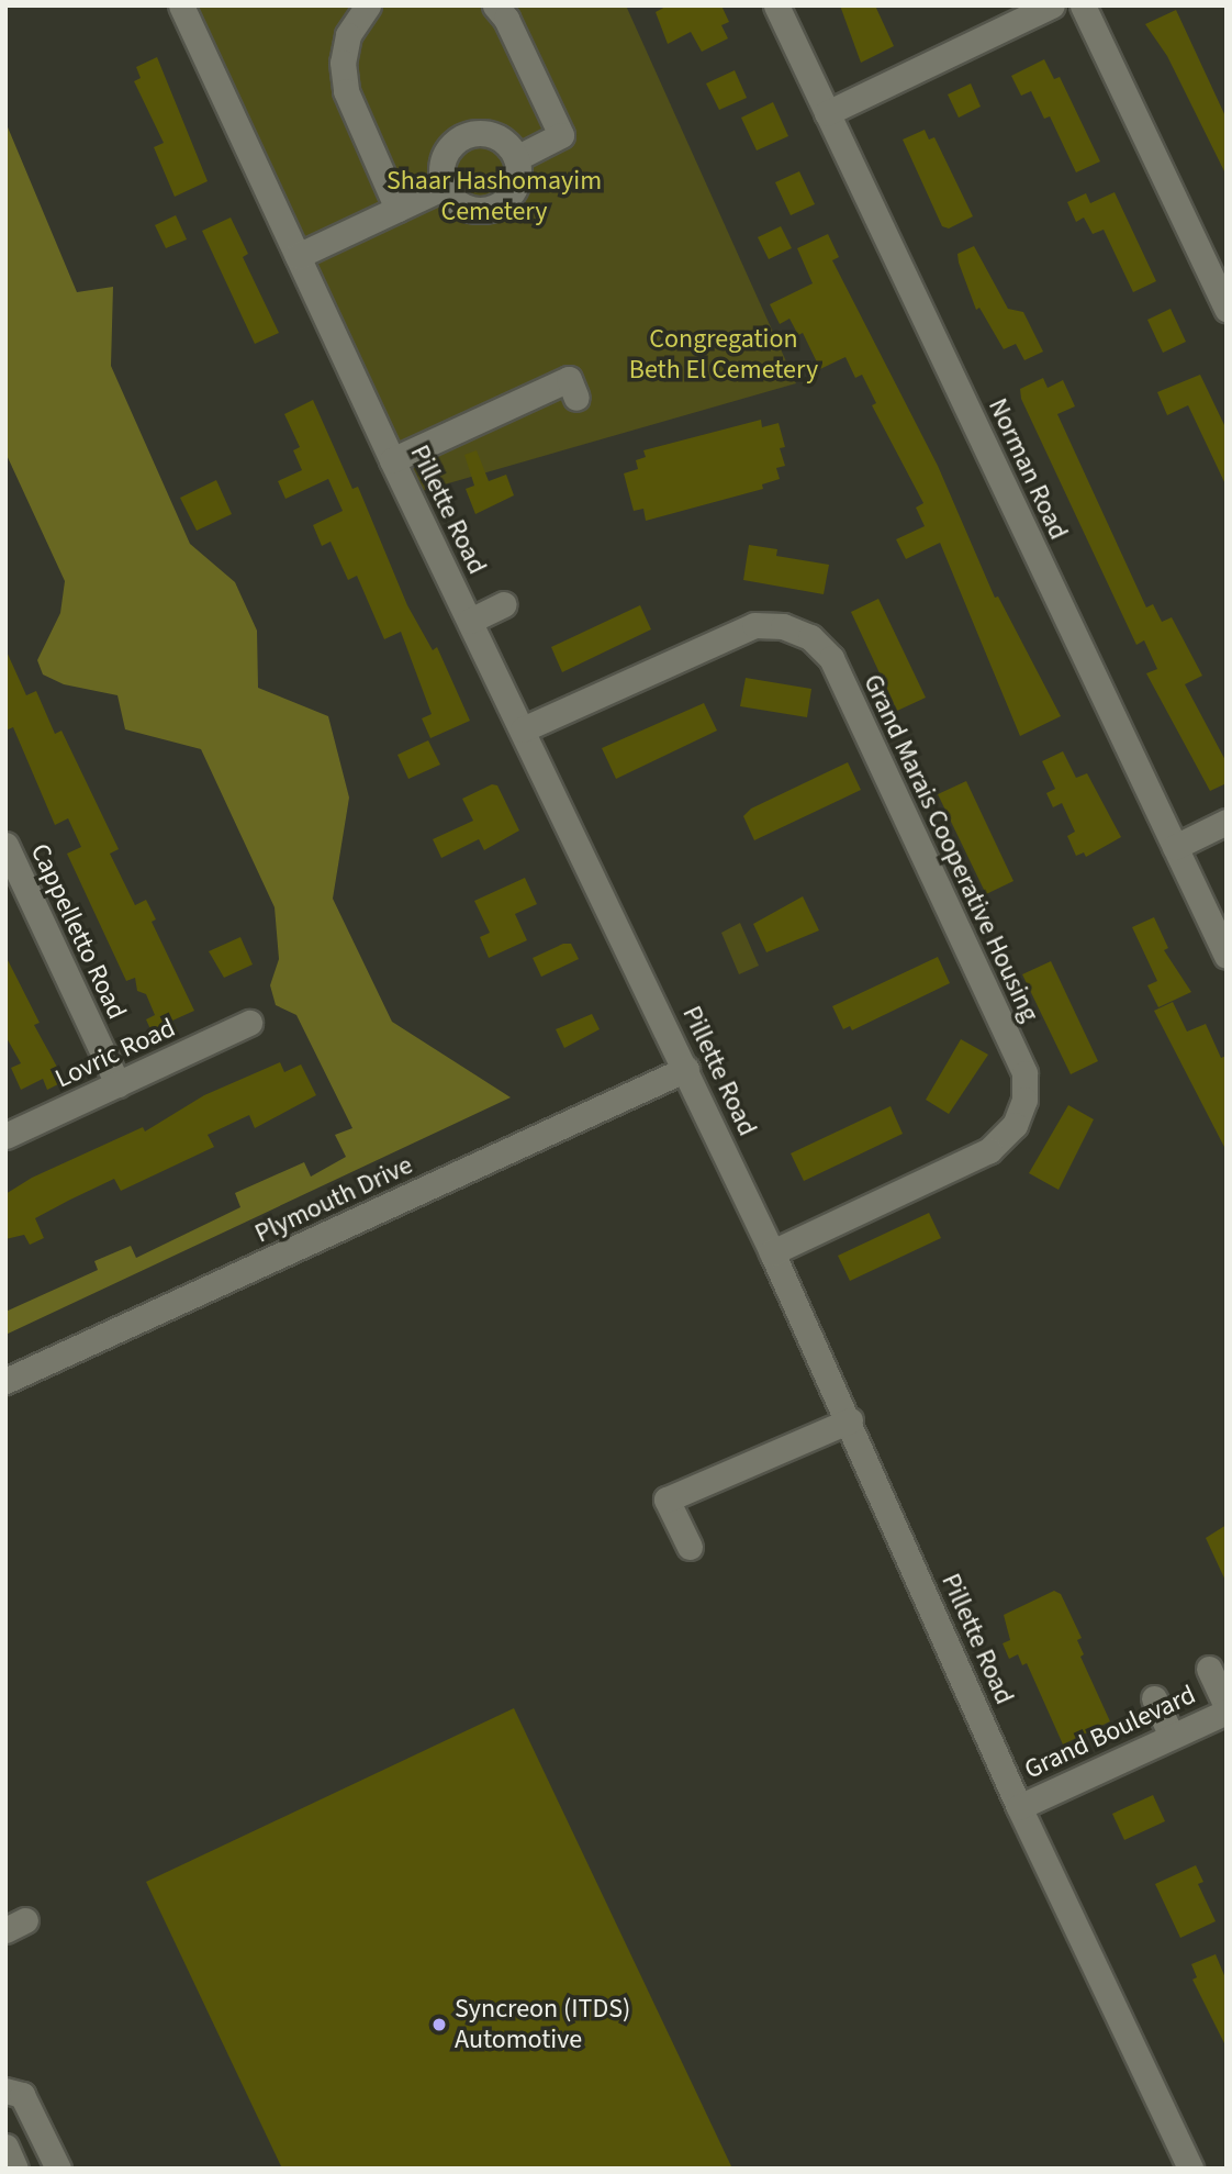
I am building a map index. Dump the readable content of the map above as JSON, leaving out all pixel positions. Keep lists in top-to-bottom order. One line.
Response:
{"streets":{"street":["Norman Road","Pillette Road","Grand Marais Cooperative Housing","Cappelletto Road","Lovric Road","Plymouth Drive","Grand Boulevard"]},"crossings":[["Pillette Road","Grand Marais Cooperative Housing"],["Pillette Road","Plymouth Drive"],["Pillette Road","Grand Boulevard"],["Cappelletto Road","Lovric Road"]],"parks":["Shaar Hashomayim Cemetery","Congregation Beth El Cemetery"],"places":["Syncreon (ITDS) Automotive"]}
